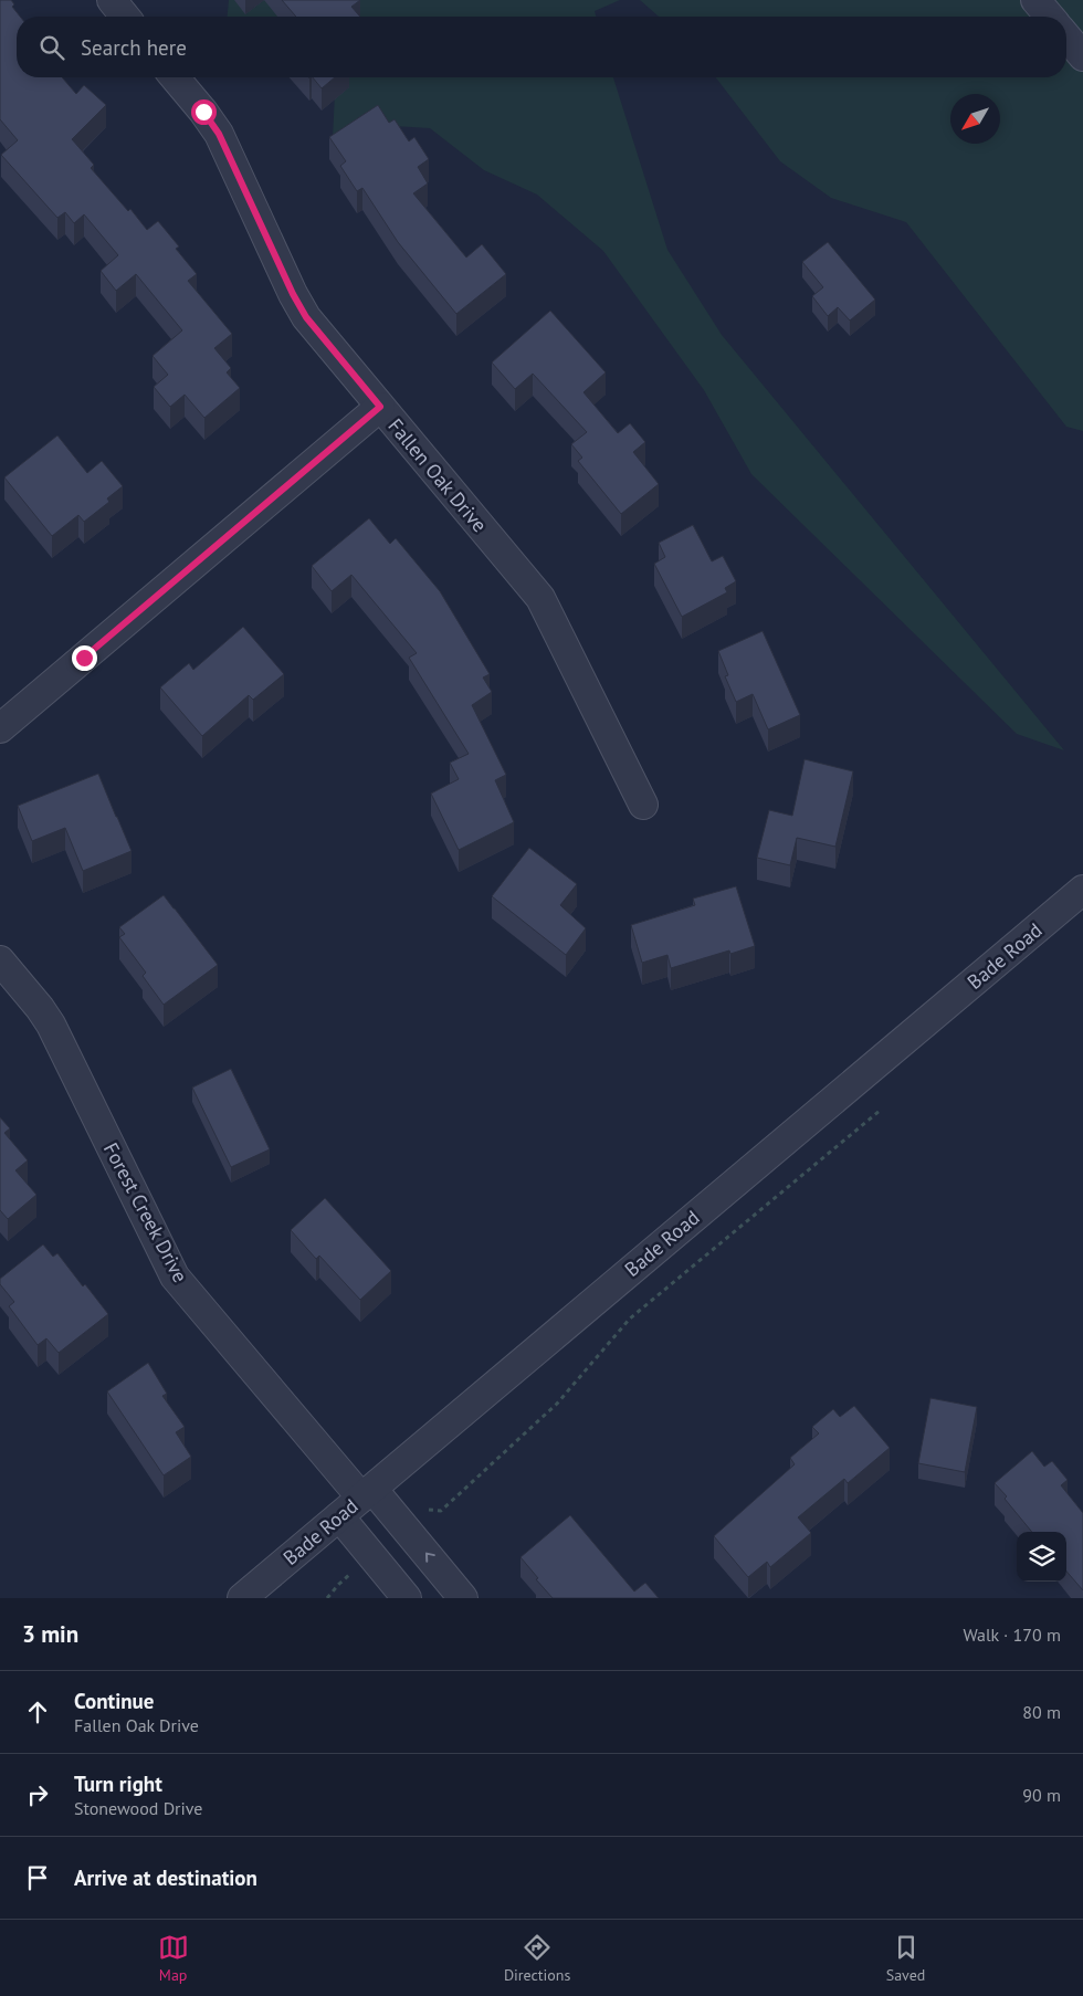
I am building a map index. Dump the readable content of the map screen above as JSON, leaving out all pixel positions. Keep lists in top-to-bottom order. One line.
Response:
{"streets":{"street":["Fallen Oak Drive","Bade Road","Forest Creek Drive"]},"crossings":[["Bade Road","Forest Creek Drive"]],"north":"bottom left","page":{"search":"Search here","heading":["3 min","Walk · 170 m"],"list":[["Continue","Fallen Oak Drive","80 m"],["Turn right","Stonewood Drive","90 m"],"Arrive at destination"],"nav":["Map","Directions","Saved"]}}
